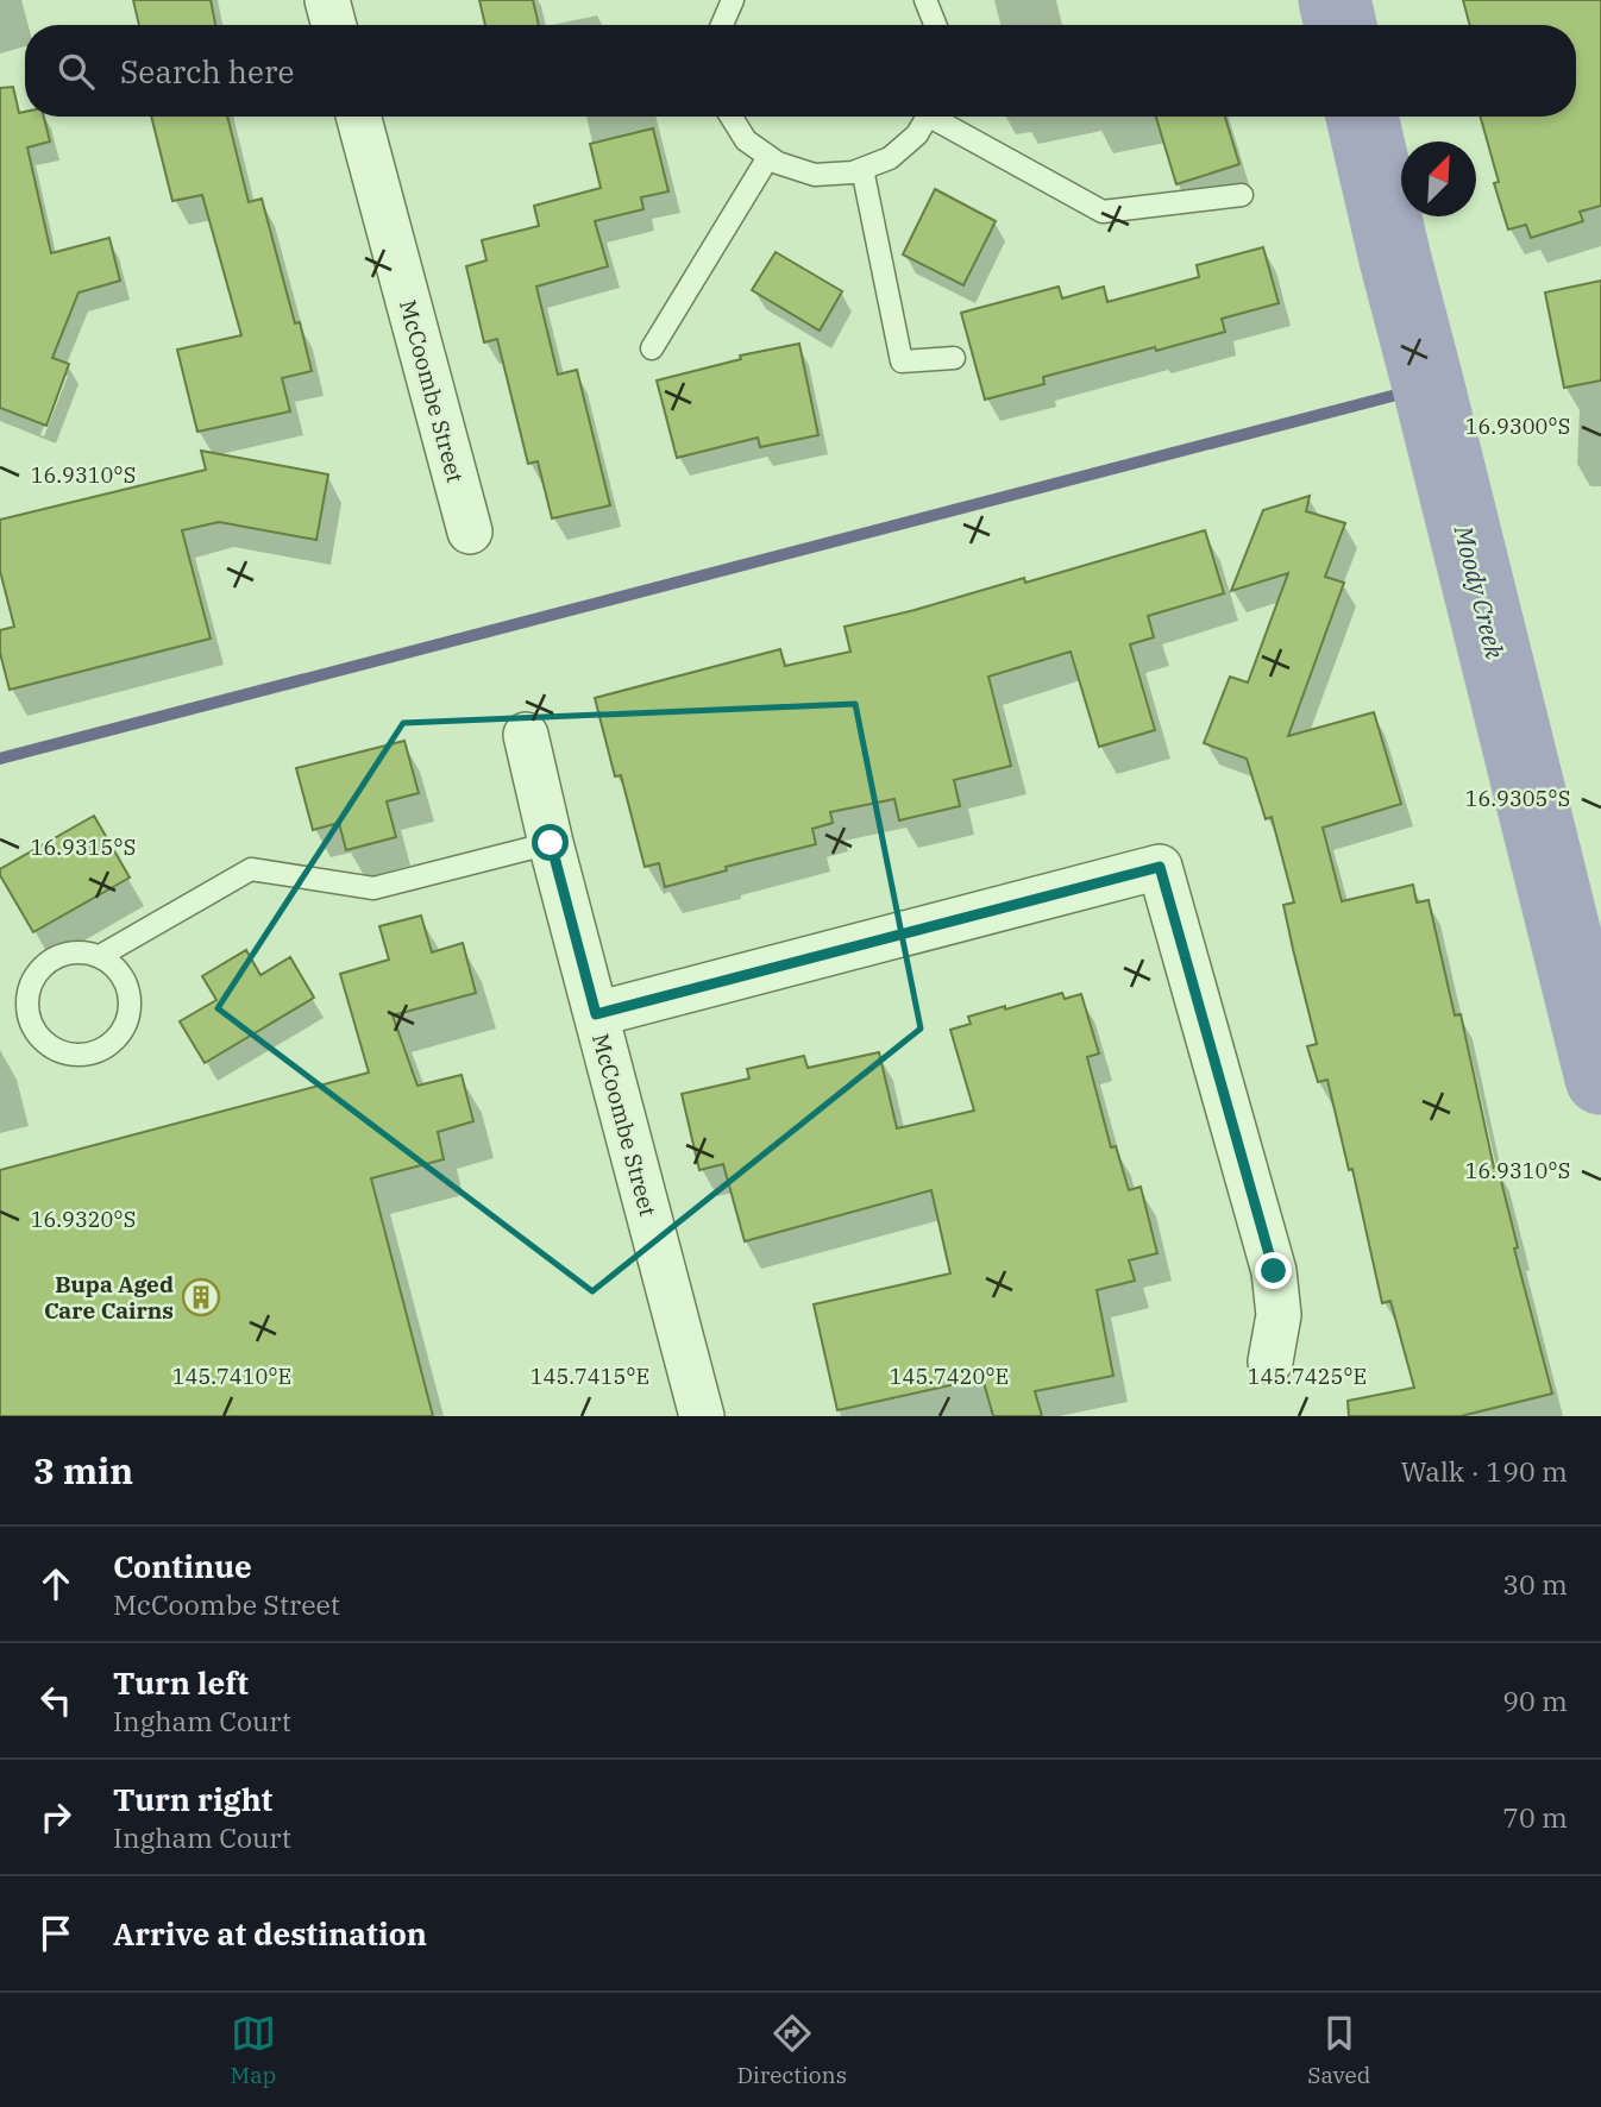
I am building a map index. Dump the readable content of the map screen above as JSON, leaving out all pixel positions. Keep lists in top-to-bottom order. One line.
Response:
{"streets":{"street":["McCoombe Street"]},"water":["Moody Creek"],"places":{"building":["Bupa Aged Care Cairns"]},"north":"top right","page":{"search":"Search here","heading":["3 min","Walk · 190 m"],"list":[["Continue","McCoombe Street","30 m"],["Turn left","Ingham Court","90 m"],["Turn right","Ingham Court","70 m"],"Arrive at destination"],"nav":["Map","Directions","Saved"]},"coordinates":["16.9300°S","16.9310°S","16.9305°S","16.9315°S","16.9320°S","145.7410°E","145.7415°E","145.7420°E","145.7425°E"]}
